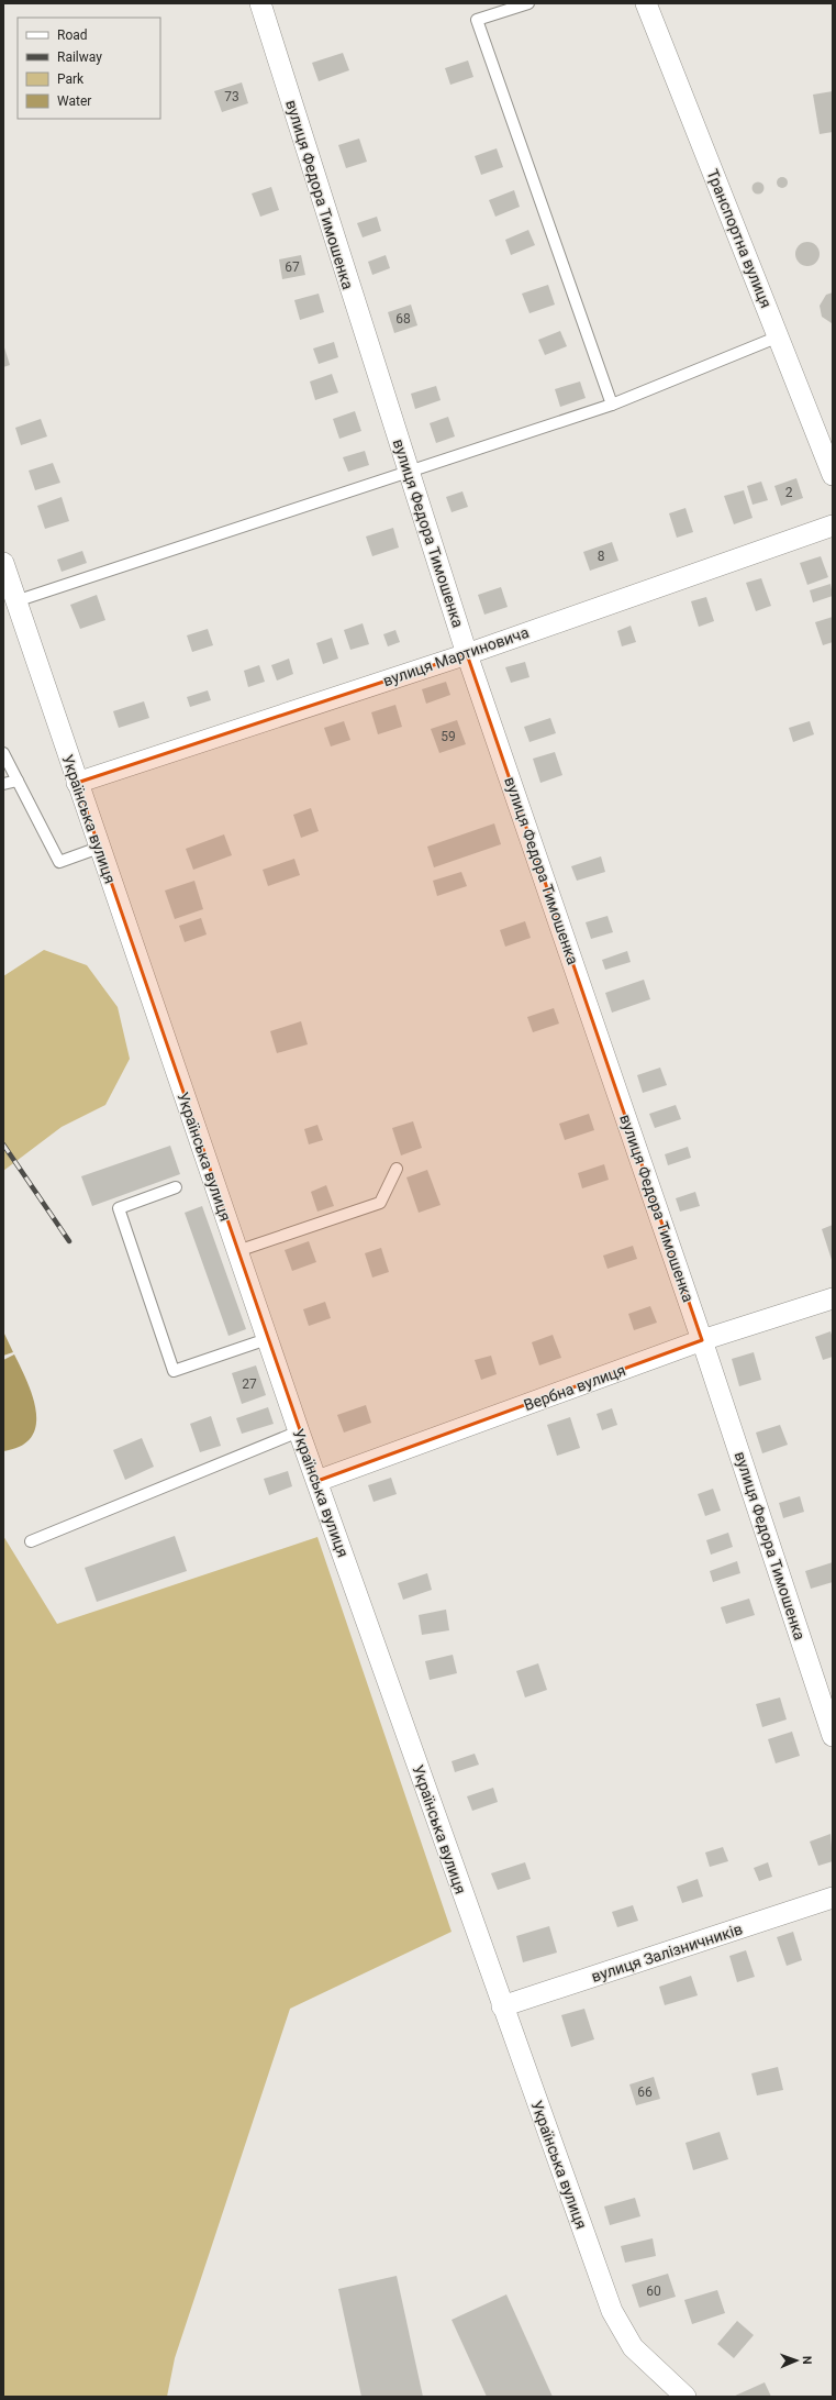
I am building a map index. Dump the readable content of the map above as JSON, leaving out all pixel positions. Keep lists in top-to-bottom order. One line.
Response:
{"streets":{"street":["вулиця Федора Тимошенка","Транспортна вулиця","вулиця Мартиновича","Українська вулиця","Вербна вулиця","вулиця Залізничників"]},"crossings":[["вулиця Федора Тимошенка","вулиця Мартиновича"],["вулиця Федора Тимошенка","Вербна вулиця"],["вулиця Мартиновича","Українська вулиця"],["Українська вулиця","Вербна вулиця"],["Українська вулиця","вулиця Залізничників"]],"house_numbers":["73","67","68","2","8","59","27","66","60"],"legend":["Road","Railway","Park","Water"],"north":"right"}
